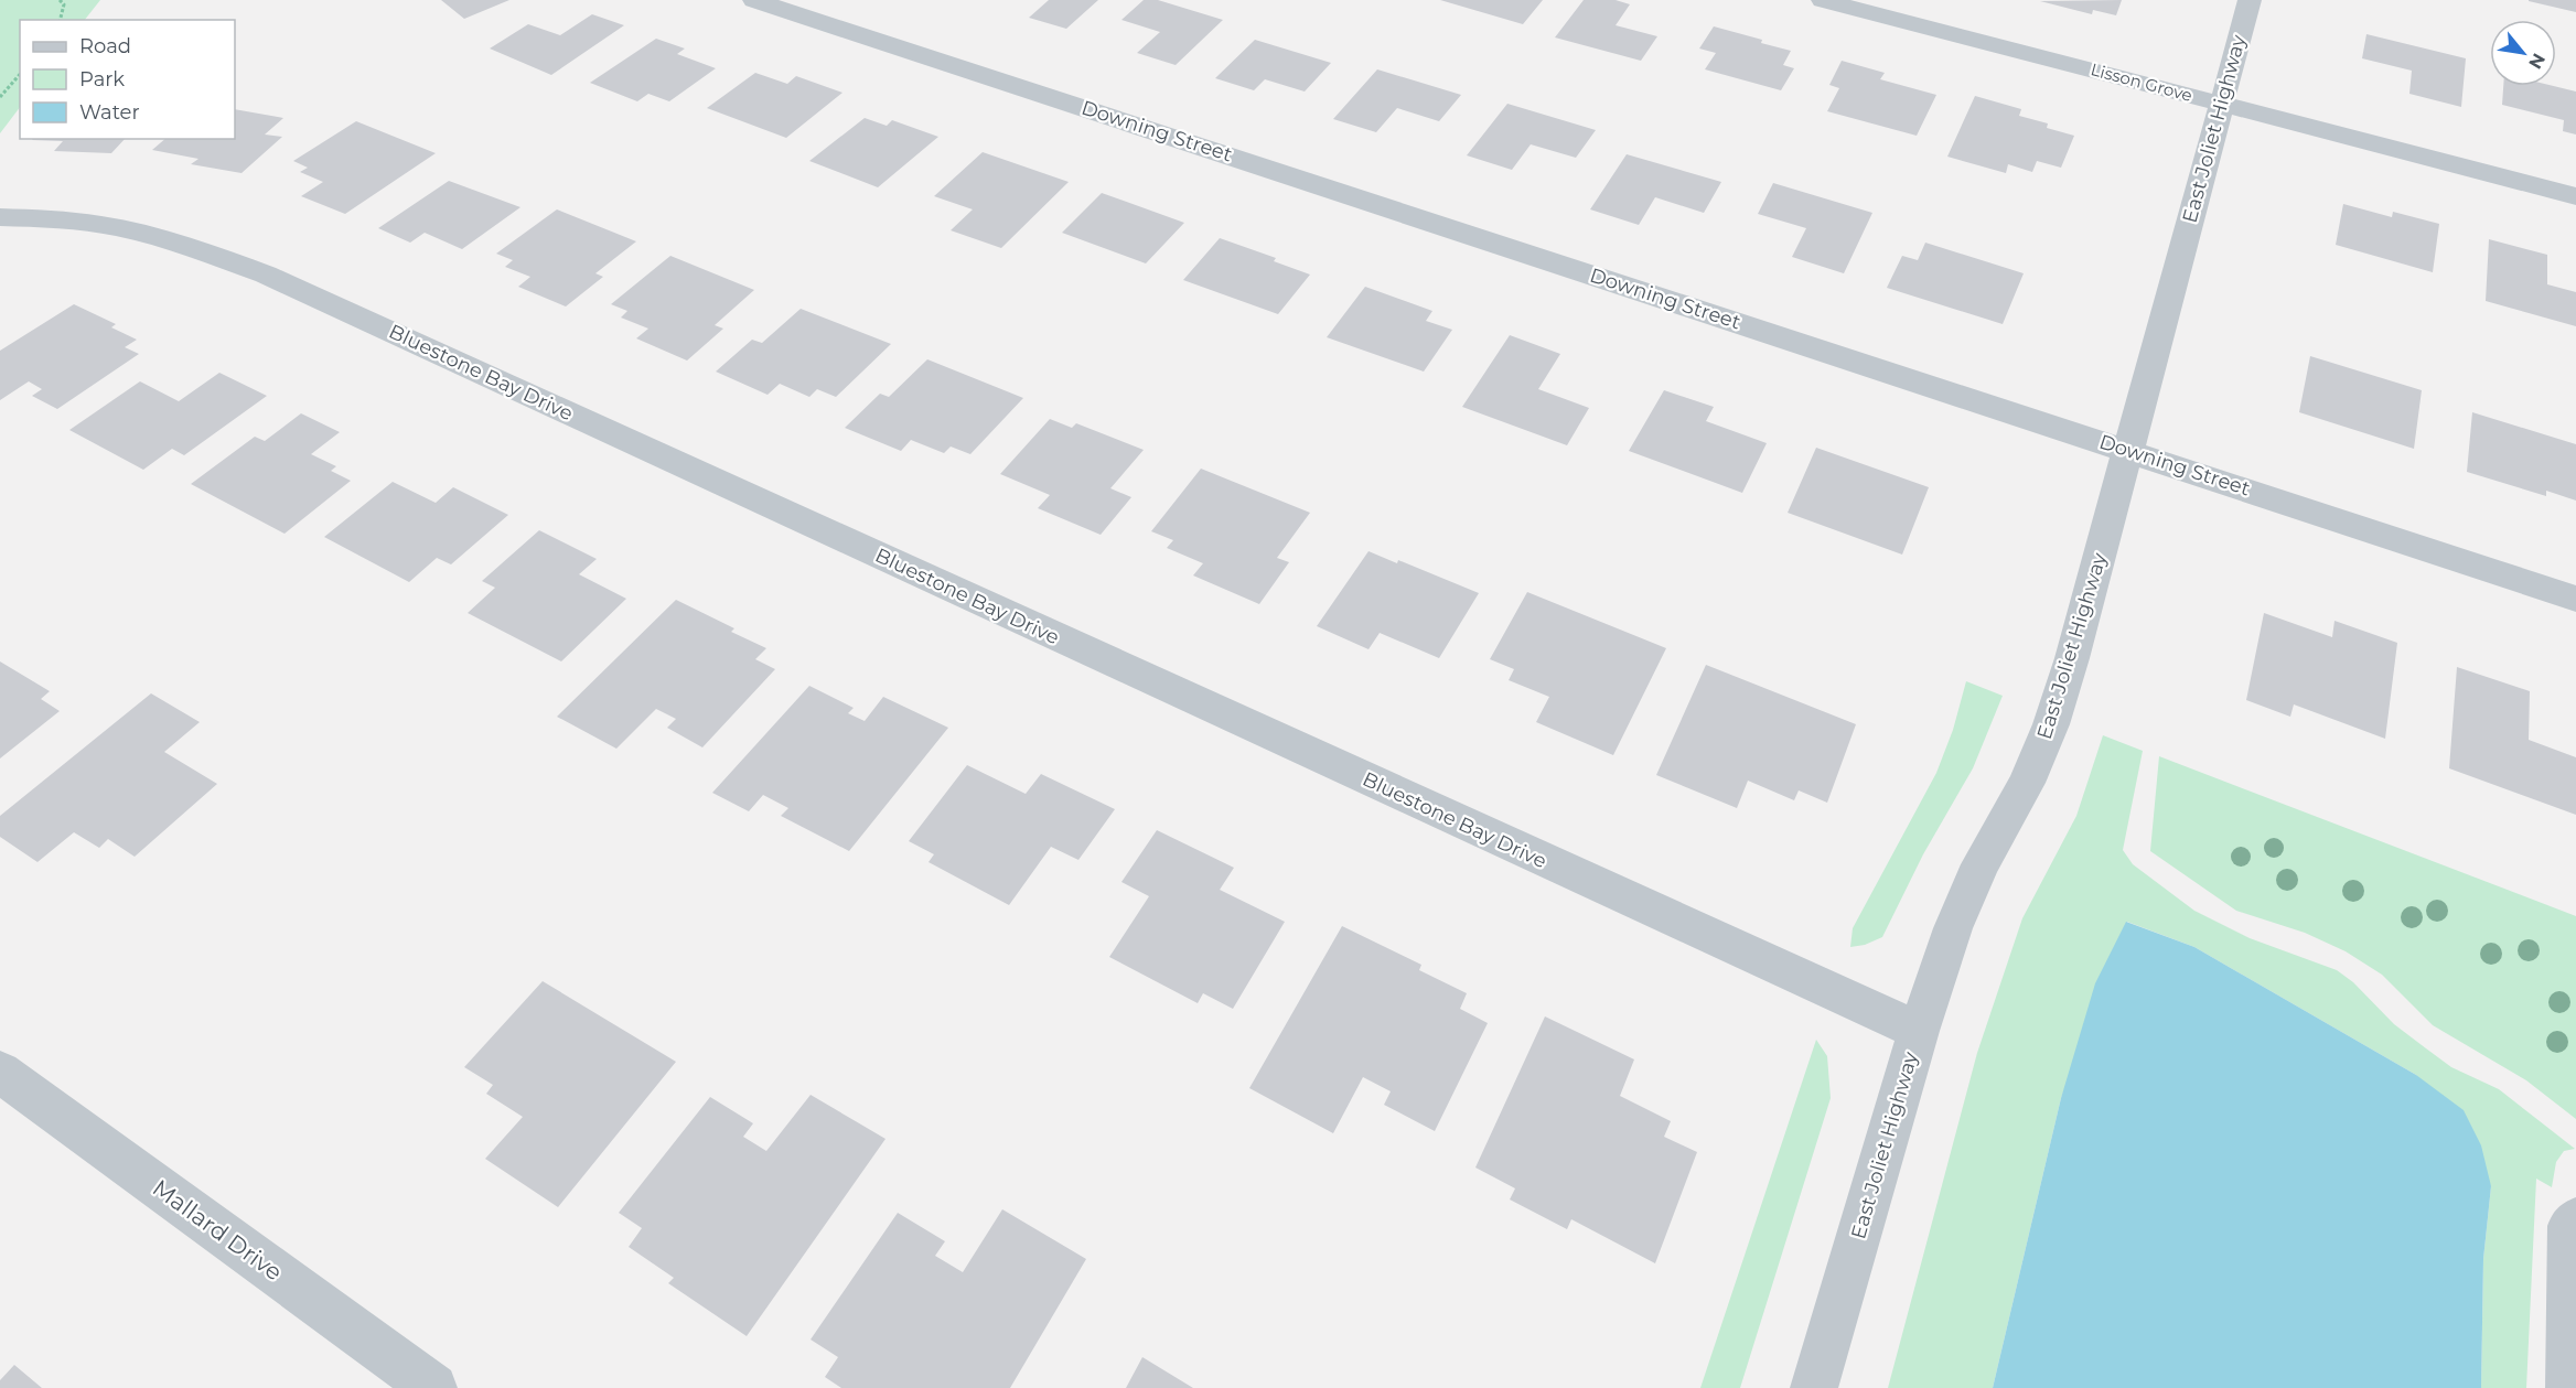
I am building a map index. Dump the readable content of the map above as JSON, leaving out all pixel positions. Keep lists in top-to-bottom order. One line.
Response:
{"streets":{"street":["Lisson Grove","East Joliet Highway","Downing Street","Bluestone Bay Drive","Mallard Drive"]},"crossings":[["Lisson Grove","East Joliet Highway"],["East Joliet Highway","Downing Street"],["East Joliet Highway","Bluestone Bay Drive"]],"legend":["Road","Park","Water"],"north":"bottom right"}
